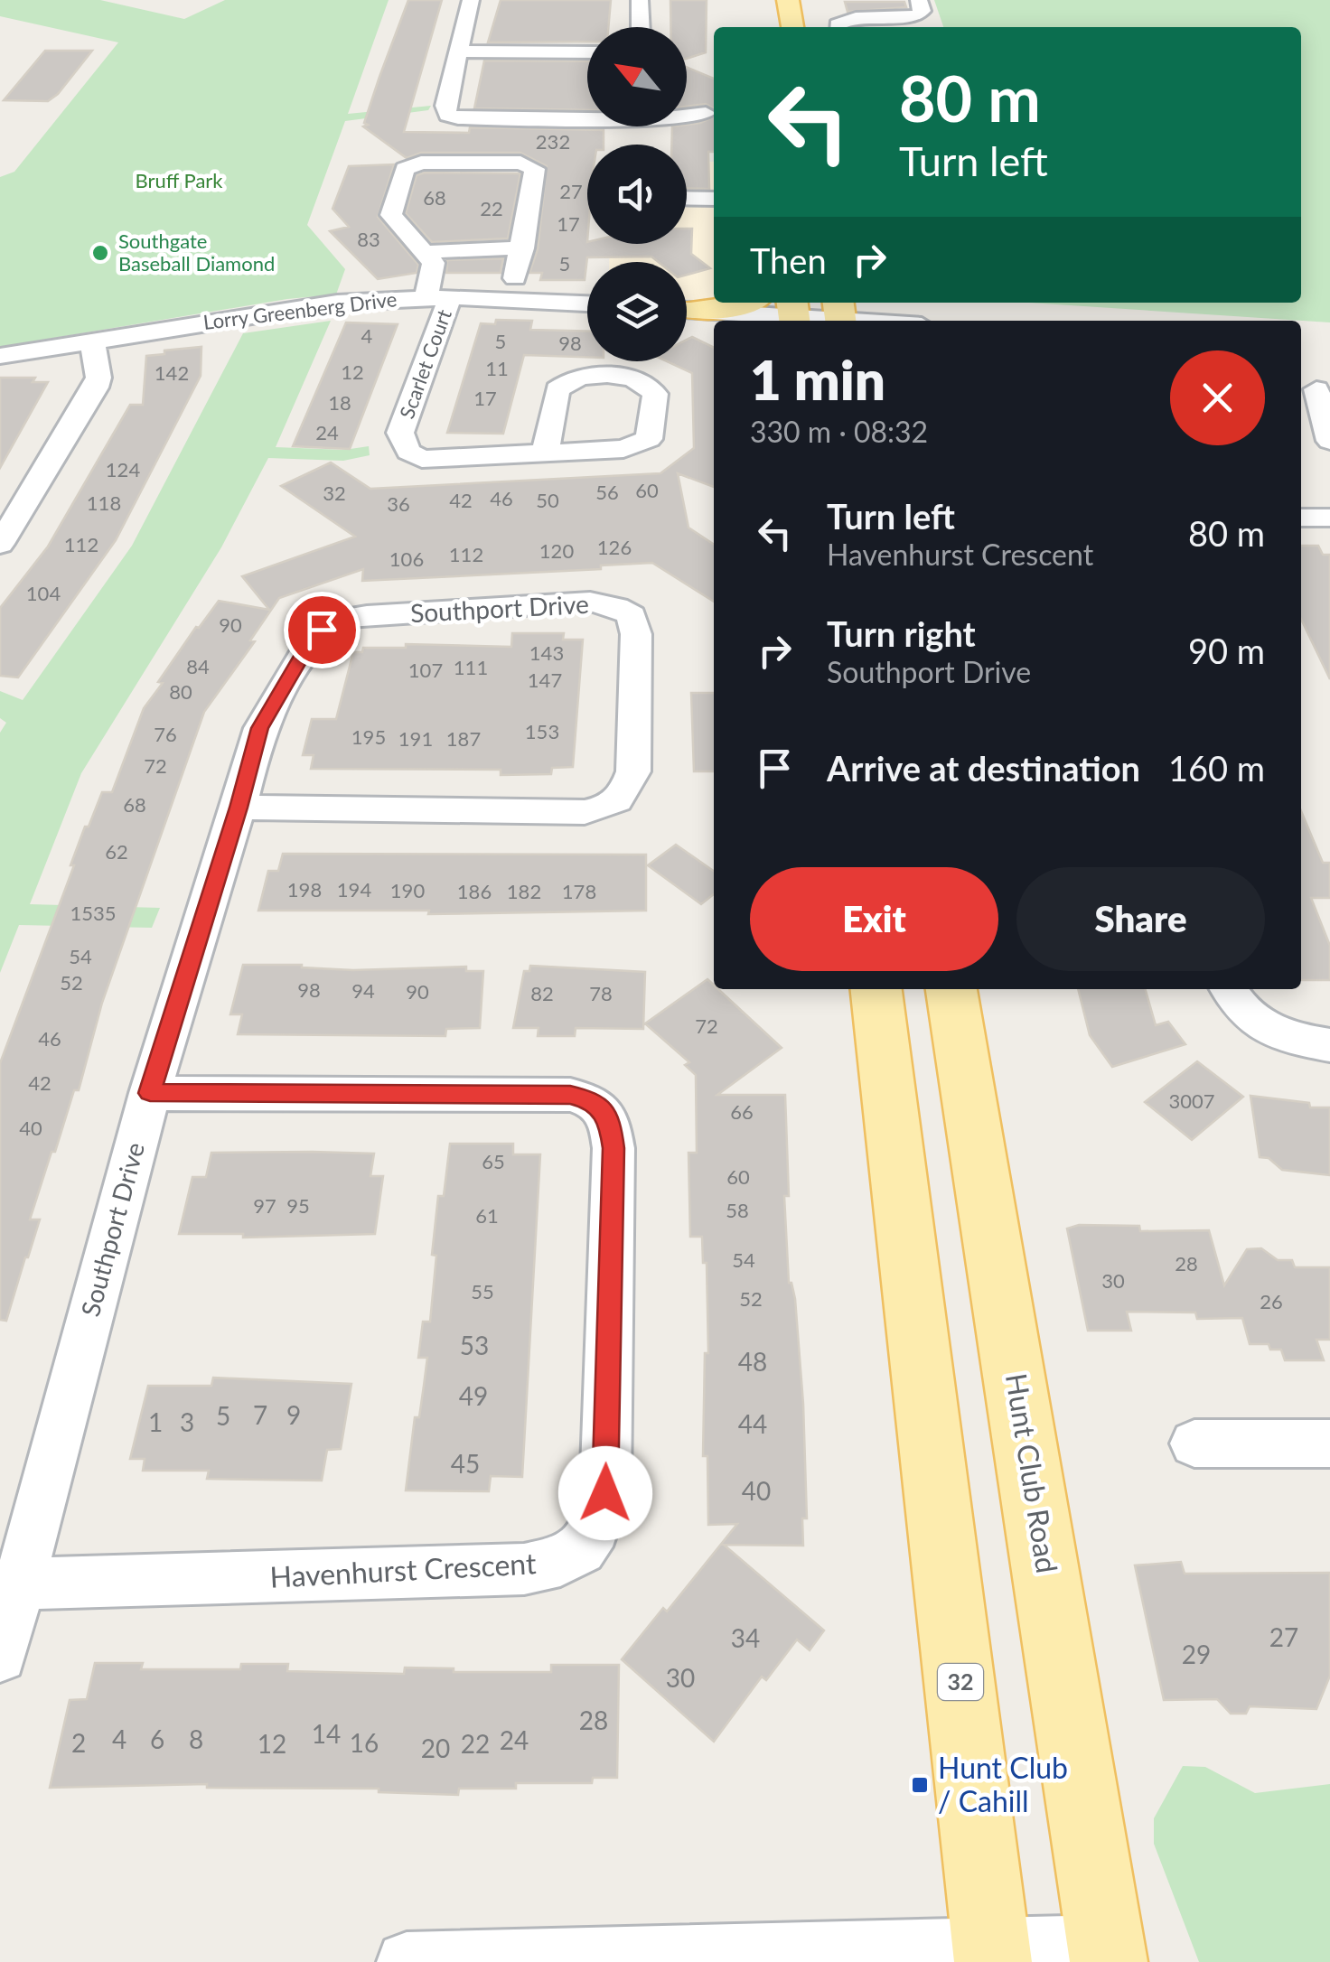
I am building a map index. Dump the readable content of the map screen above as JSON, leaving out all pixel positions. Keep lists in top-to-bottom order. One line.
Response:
{"streets":{"main road":["Hunt Club Road","32"],"street":["Lorry Greenberg Drive","Scarlet Court","Southport Drive","Havenhurst Crescent"]},"crossings":[["Lorry Greenberg Drive","Scarlet Court"],["Southport Drive","Havenhurst Crescent"]],"parks":["Bruff Park"],"places":{"other":["Southgate Baseball Diamond"],"transit":["Hunt Club / Cahill"]},"house_numbers":["232","27","68","22","17","83","5","4","5","98","11","12","142","17","18","24","124","60","56","32","46","42","50","118","36","112","126","120","112","106","104","90","143","84","111","107","147","80","153","76","195","191","187","72","68","62","198","194","190","186","182","178","1535","54","52","98","94","90","82","78","72","46","42","3007","66","40","65","60","97","95","58","61","54","28","30","55","52","26","53","48","49","7","9","5","1","3","44","45","40","27","34","29","30","28","14","4","6","8","24","2","16","12","22","20"],"north":"top left","page":{"turn":["80 m","Turn left"],"then":"Then","heading":["1 min","330 m · 08:32"],"list":[{"name":"Turn left","note":"Havenhurst Crescent","value":"80 m"},{"name":"Turn right","note":"Southport Drive","value":"90 m"},{"name":"Arrive at destination","value":"160 m"}],"buttons":["Exit","Share"]}}
